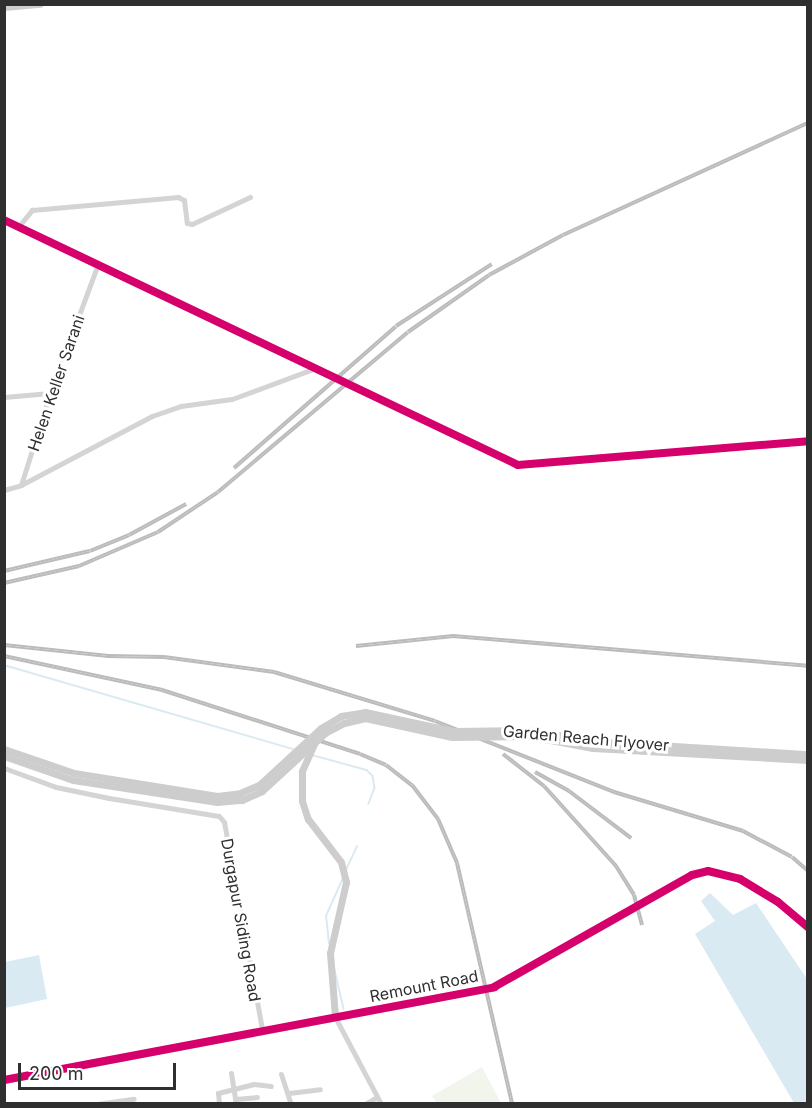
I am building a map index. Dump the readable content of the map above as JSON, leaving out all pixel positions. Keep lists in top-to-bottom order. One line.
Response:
{"streets":{"street":["Helen Keller Sarani","Garden Reach Flyover","Durgapur Siding Road","Remount Road"]},"crossings":[["Durgapur Siding Road","Remount Road"]],"scale_bar":"200 m"}
